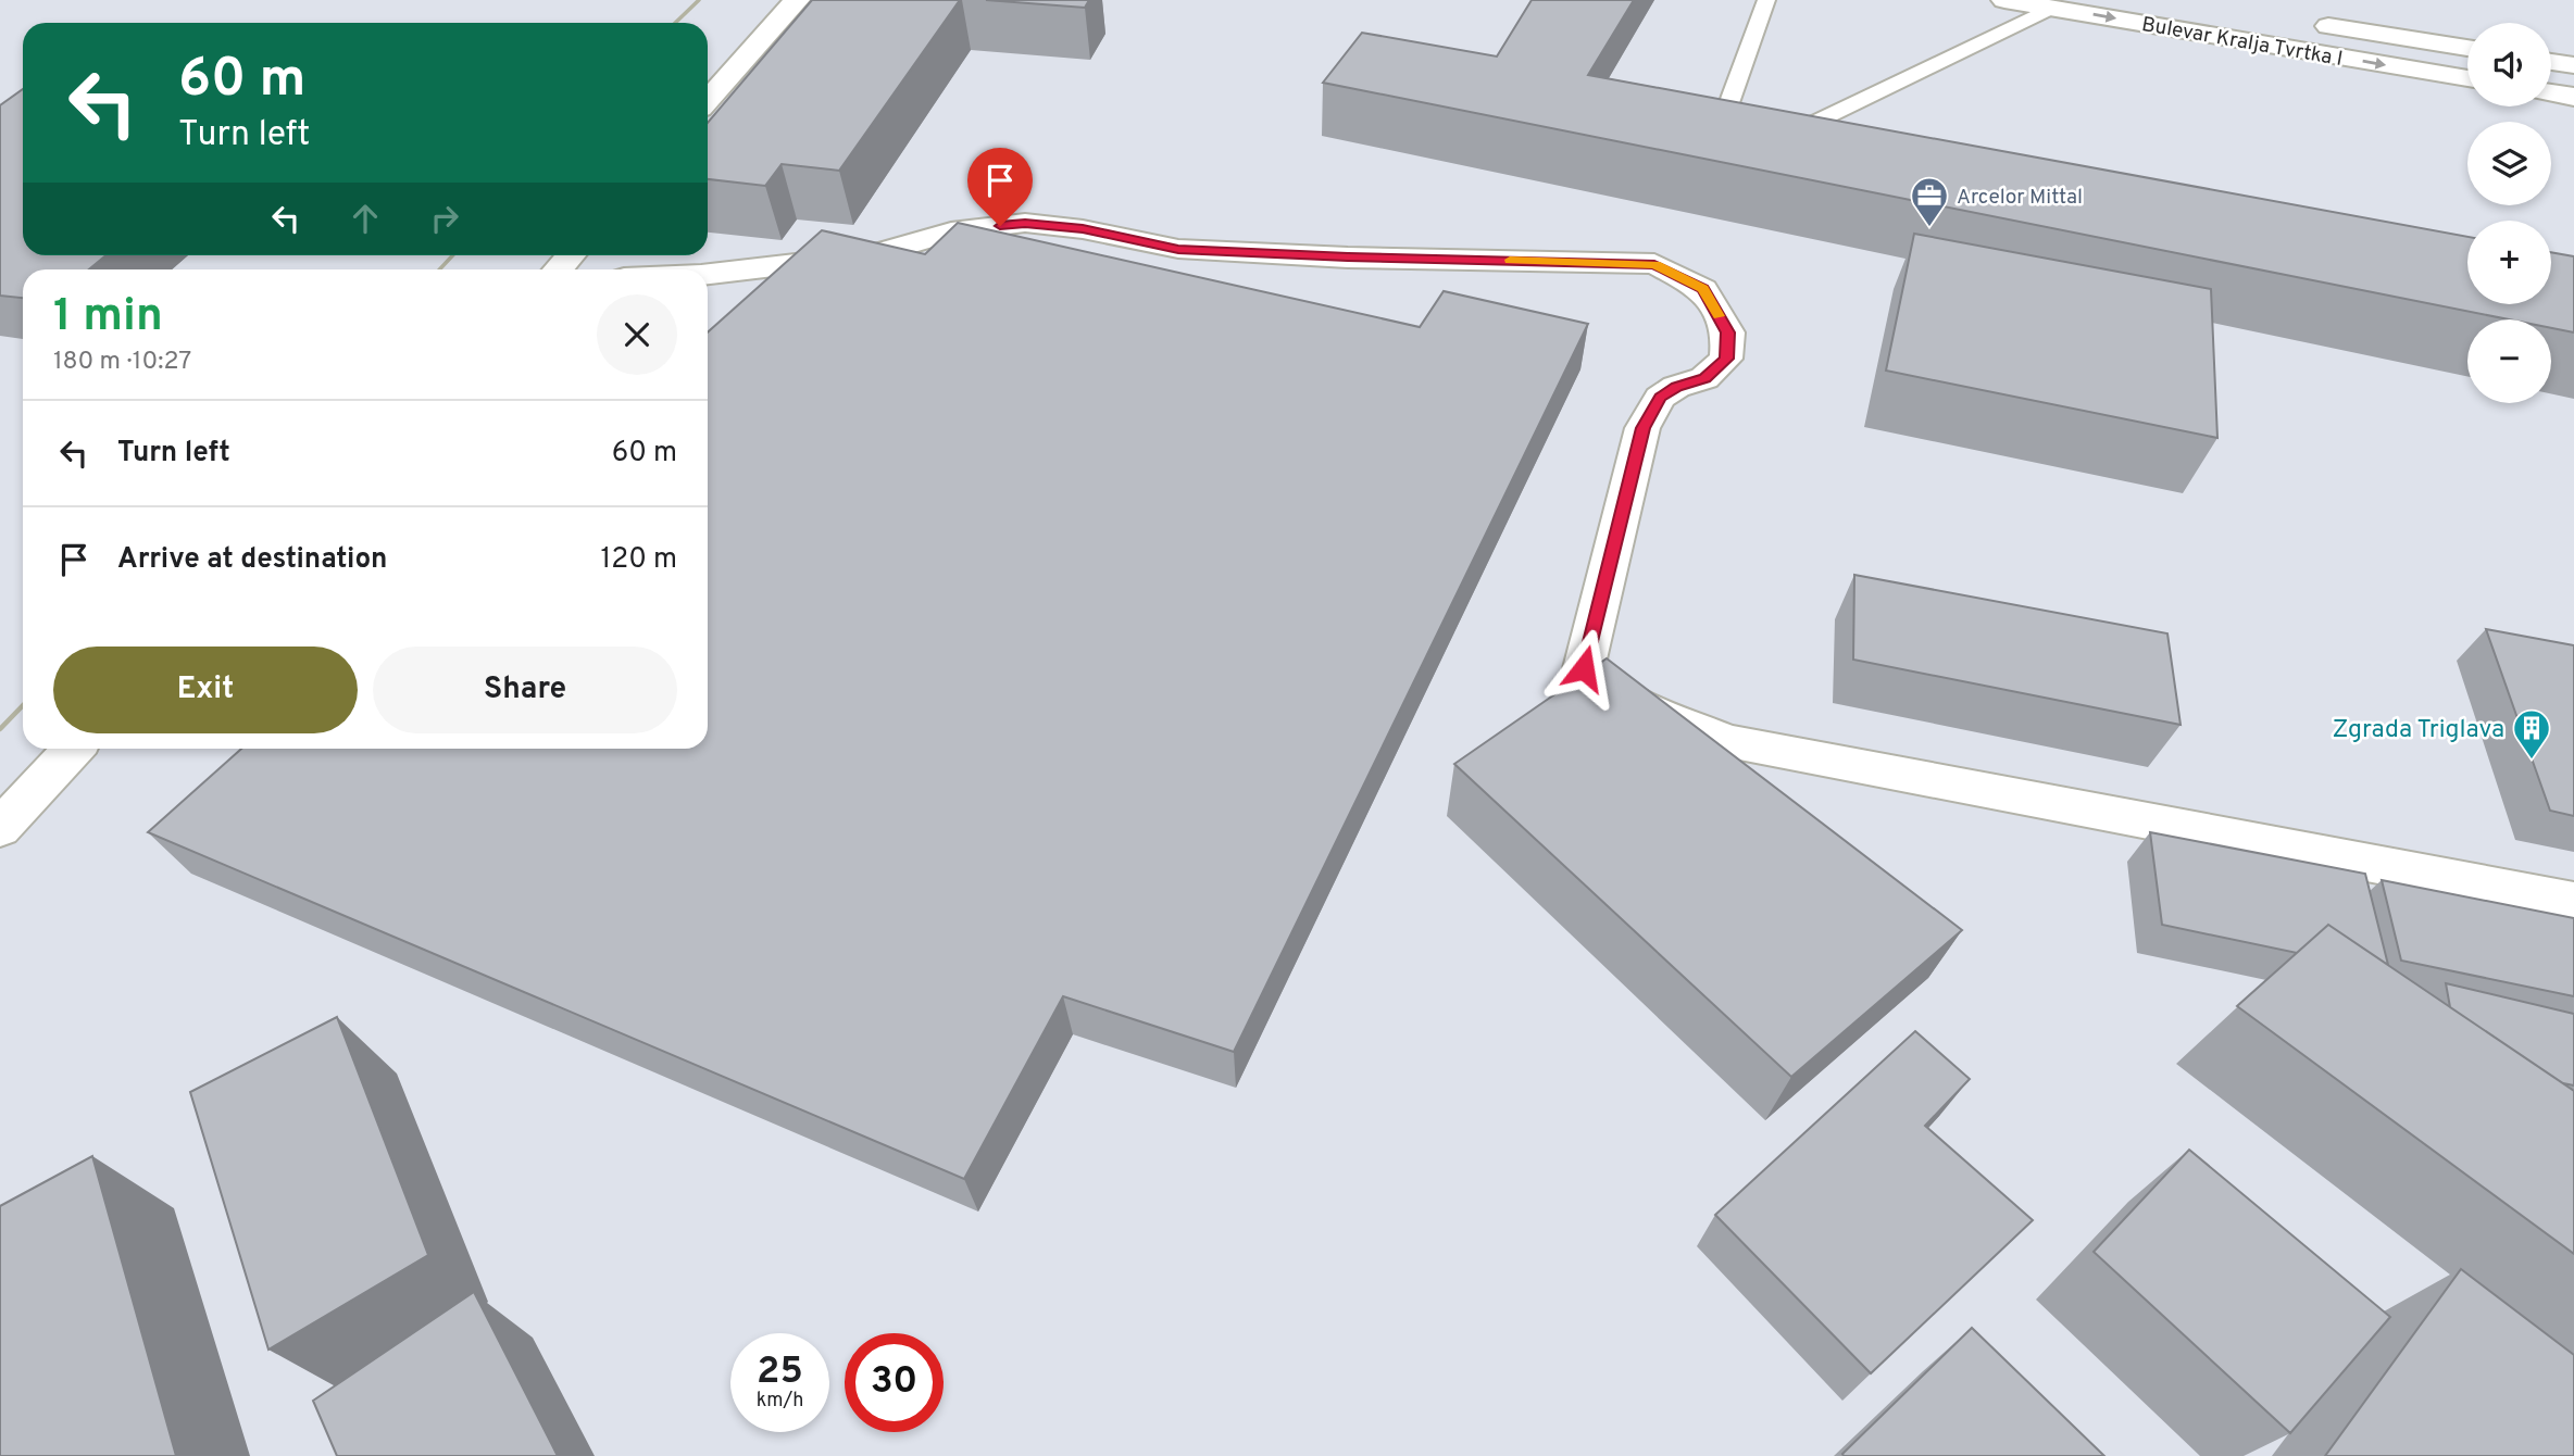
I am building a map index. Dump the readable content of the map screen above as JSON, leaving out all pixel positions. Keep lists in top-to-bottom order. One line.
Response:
{"streets":{"street":["Bulevar Kralja Tvrtka I"]},"places":{"office":["Arcelor Mittal"],"building":["Zgrada Triglava"]},"page":{"map_buttons":["+","−"],"turn":["60 m","Turn left"],"heading":["1 min","180 m · 10:27"],"list":[{"name":"Turn left","value":"60 m"},{"name":"Arrive at destination","value":"120 m"}],"buttons":["Exit","Share"],"speed":"25 km/h","limit":"30"}}
